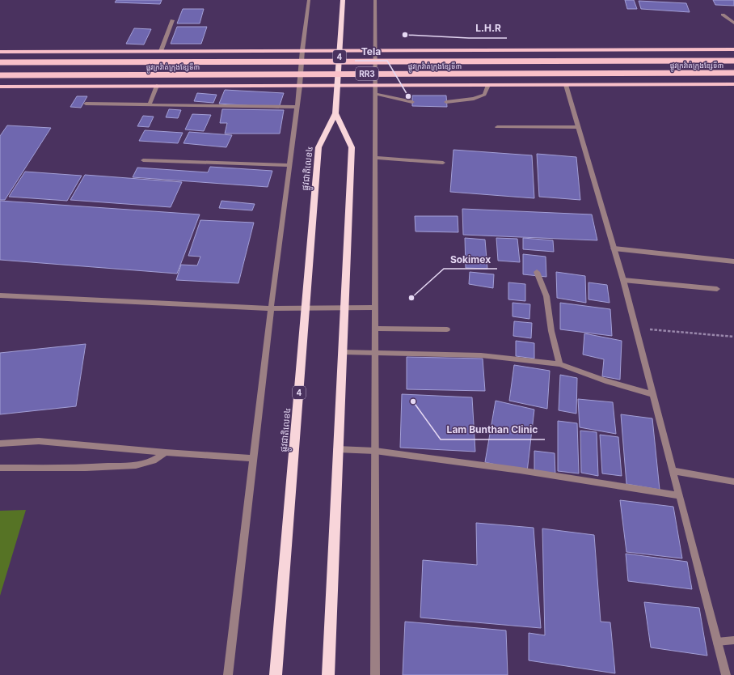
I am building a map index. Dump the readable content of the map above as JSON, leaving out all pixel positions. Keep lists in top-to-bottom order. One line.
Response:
{"streets":{"highway":["4","ផ្លូវជាតិលេខ៤"],"main road":["ផ្លូវក្រវ៉ាត់ក្រុងខ្សែទី៣","RR3"]},"places":["L.H.R","Tela","Sokimex","Lam Bunthan Clinic"]}
